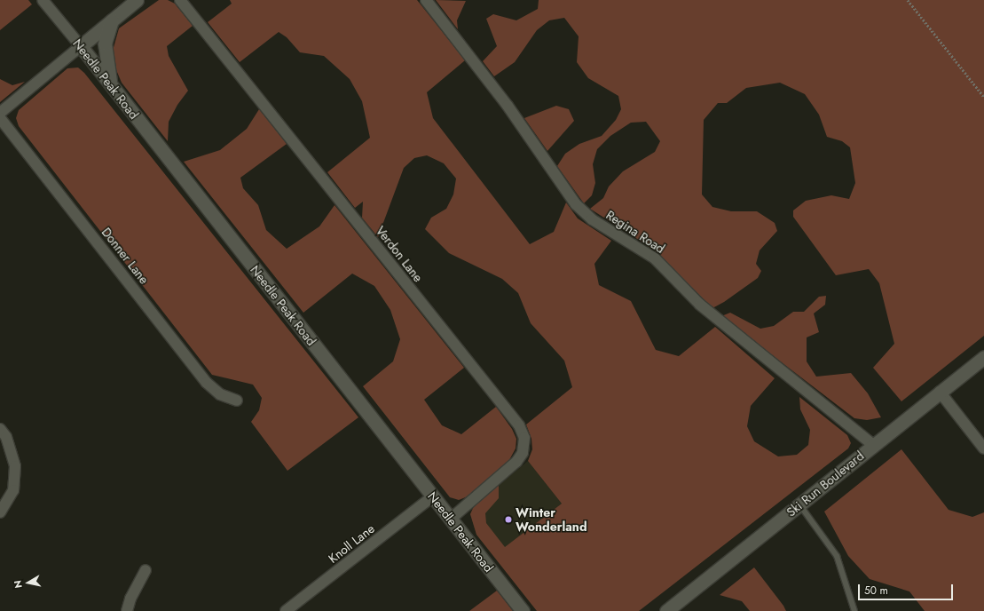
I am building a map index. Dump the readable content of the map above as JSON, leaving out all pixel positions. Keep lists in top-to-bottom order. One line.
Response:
{"streets":{"street":["Needle Peak Road","Regina Road","Verdon Lane","Donner Lane","Ski Run Boulevard","Knoll Lane"]},"crossings":[["Needle Peak Road","Verdon Lane"],["Needle Peak Road","Knoll Lane"],["Regina Road","Ski Run Boulevard"]],"places":["Winter Wonderland"],"scale_bar":"50 m","north":"left"}
